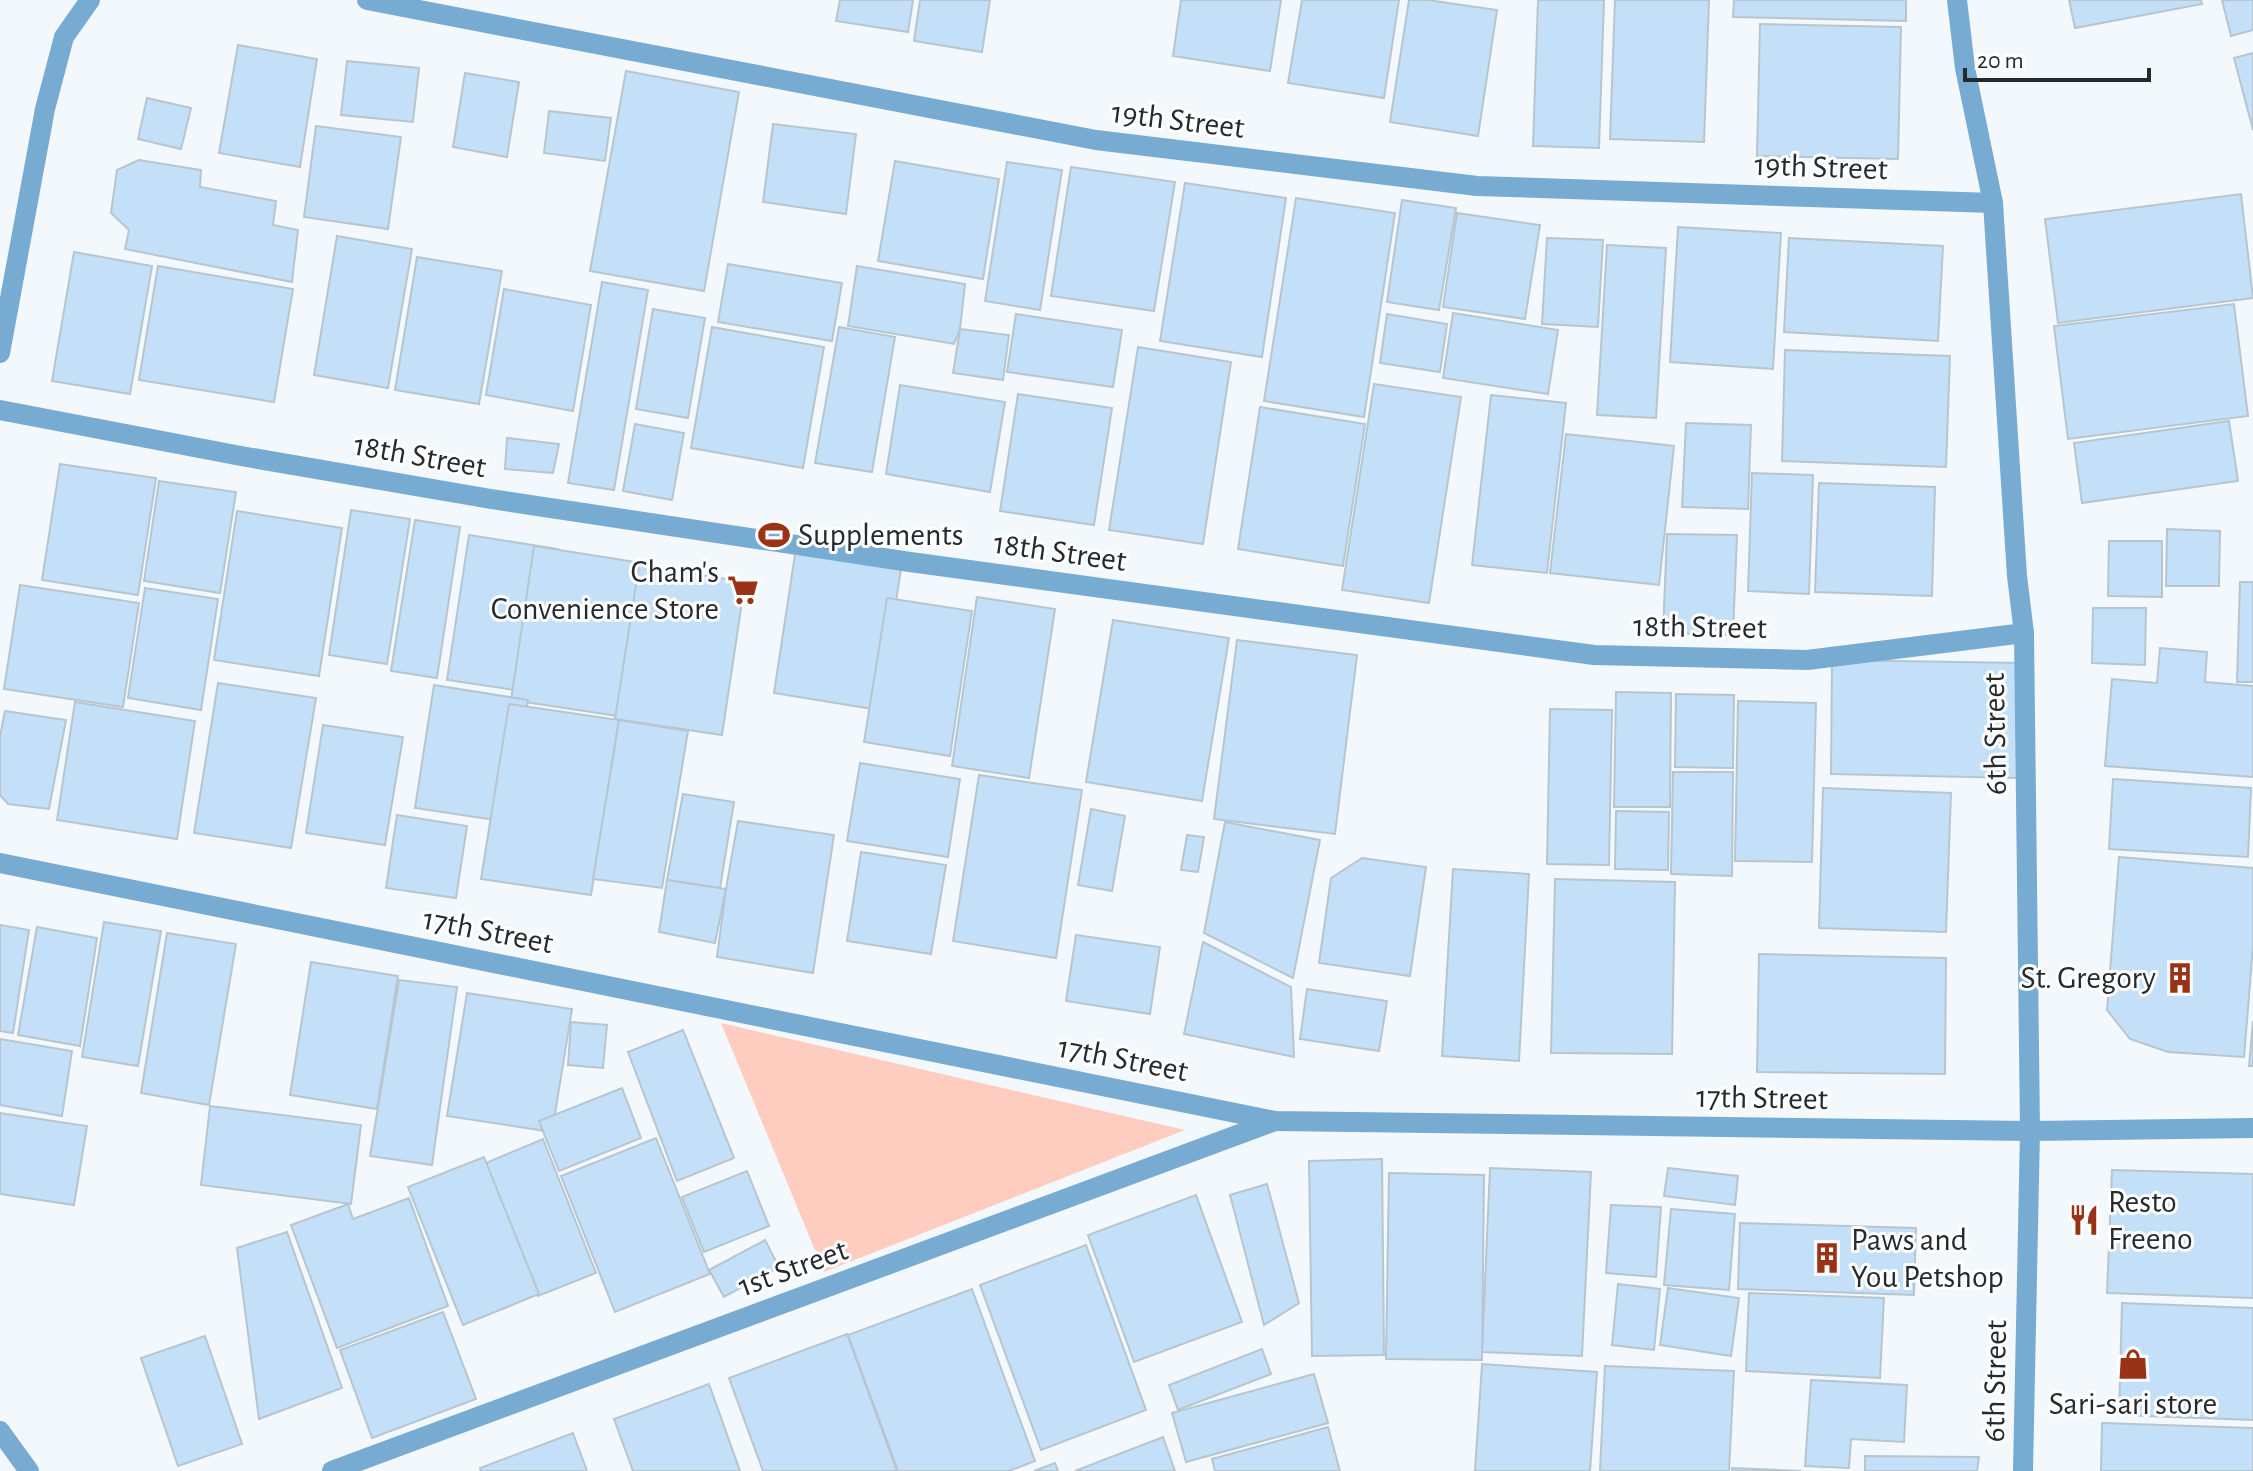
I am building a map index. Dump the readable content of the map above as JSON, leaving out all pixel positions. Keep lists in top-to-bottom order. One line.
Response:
{"streets":{"street":["19th Street","18th Street","6th Street","17th Street","1st Street"]},"crossings":[["19th Street","6th Street"],["18th Street","6th Street"],["6th Street","17th Street"],["17th Street","1st Street"]],"places":{"sports":["Supplements"],"supermarket":["Cham's Convenience Store"],"building":["St. Gregory","Paws and You Petshop"],"restaurant":["Resto Freeno"],"shop":["Sari-sari store"]},"scale_bar":"20 m"}
